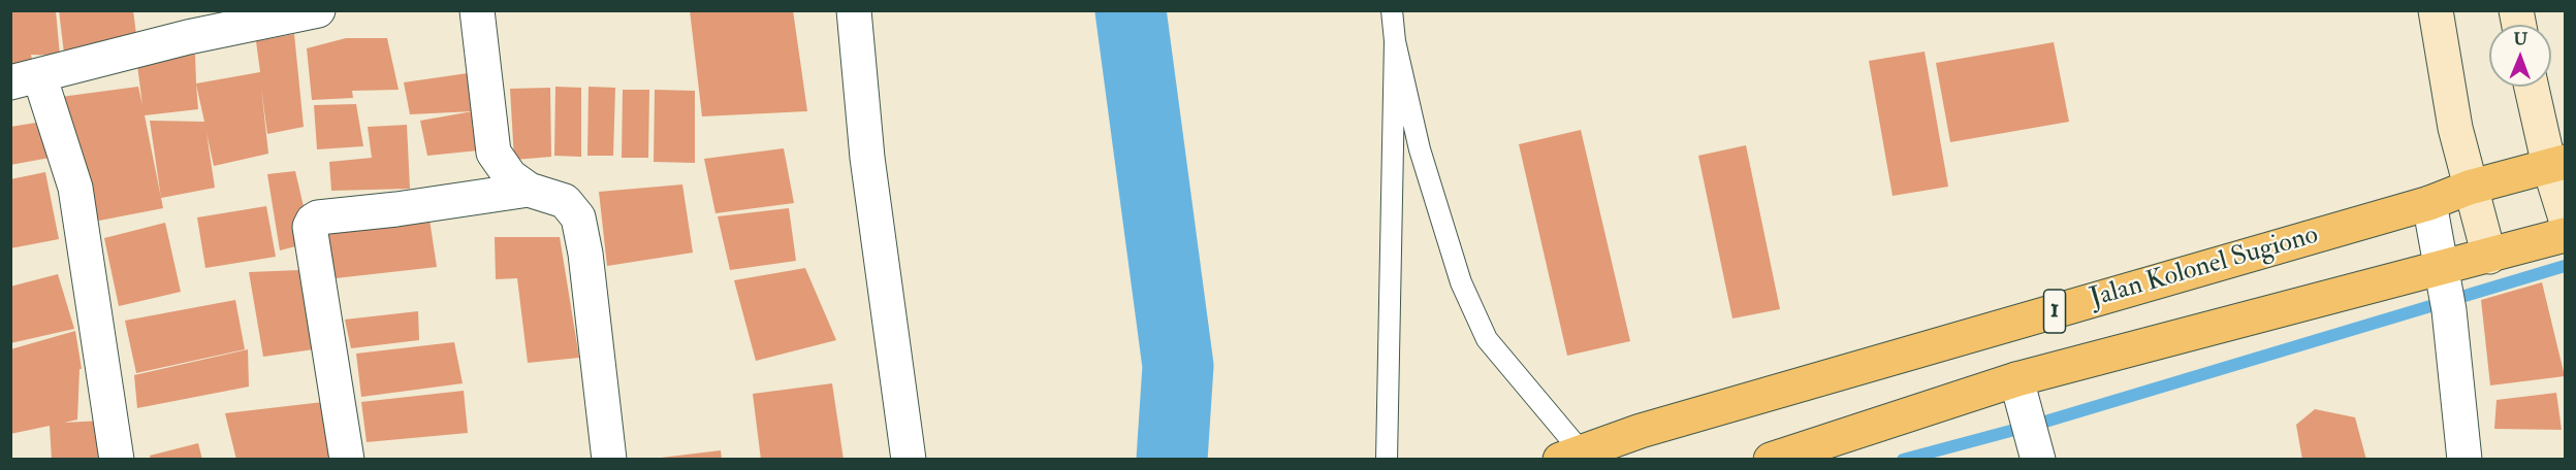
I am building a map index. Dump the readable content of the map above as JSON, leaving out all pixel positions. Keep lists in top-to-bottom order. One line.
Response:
{"streets":{"highway":["Jalan Kolonel Sugiono","1"]},"north":"top"}
